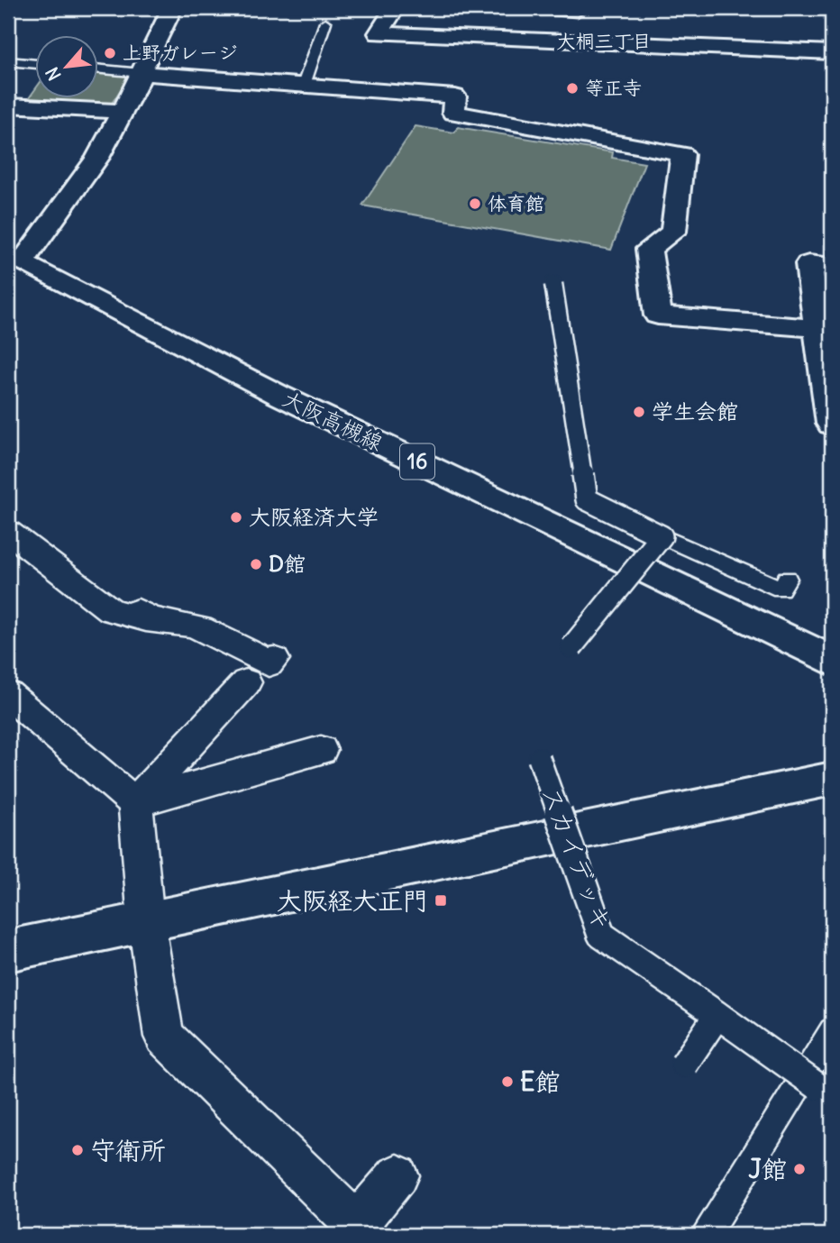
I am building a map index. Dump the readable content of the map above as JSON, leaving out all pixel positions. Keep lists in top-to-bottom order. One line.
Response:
{"streets":{"street":["大阪高槻線","16"],"lane":["スカイデッキ"]},"districts":["大桐三丁目"],"places":{"other":["上野ガレージ","等正寺","体育館","学生会館","大阪経済大学","D館","E館","守衛所","J館"],"transit":["大阪経大正門"]},"north":"bottom left"}
